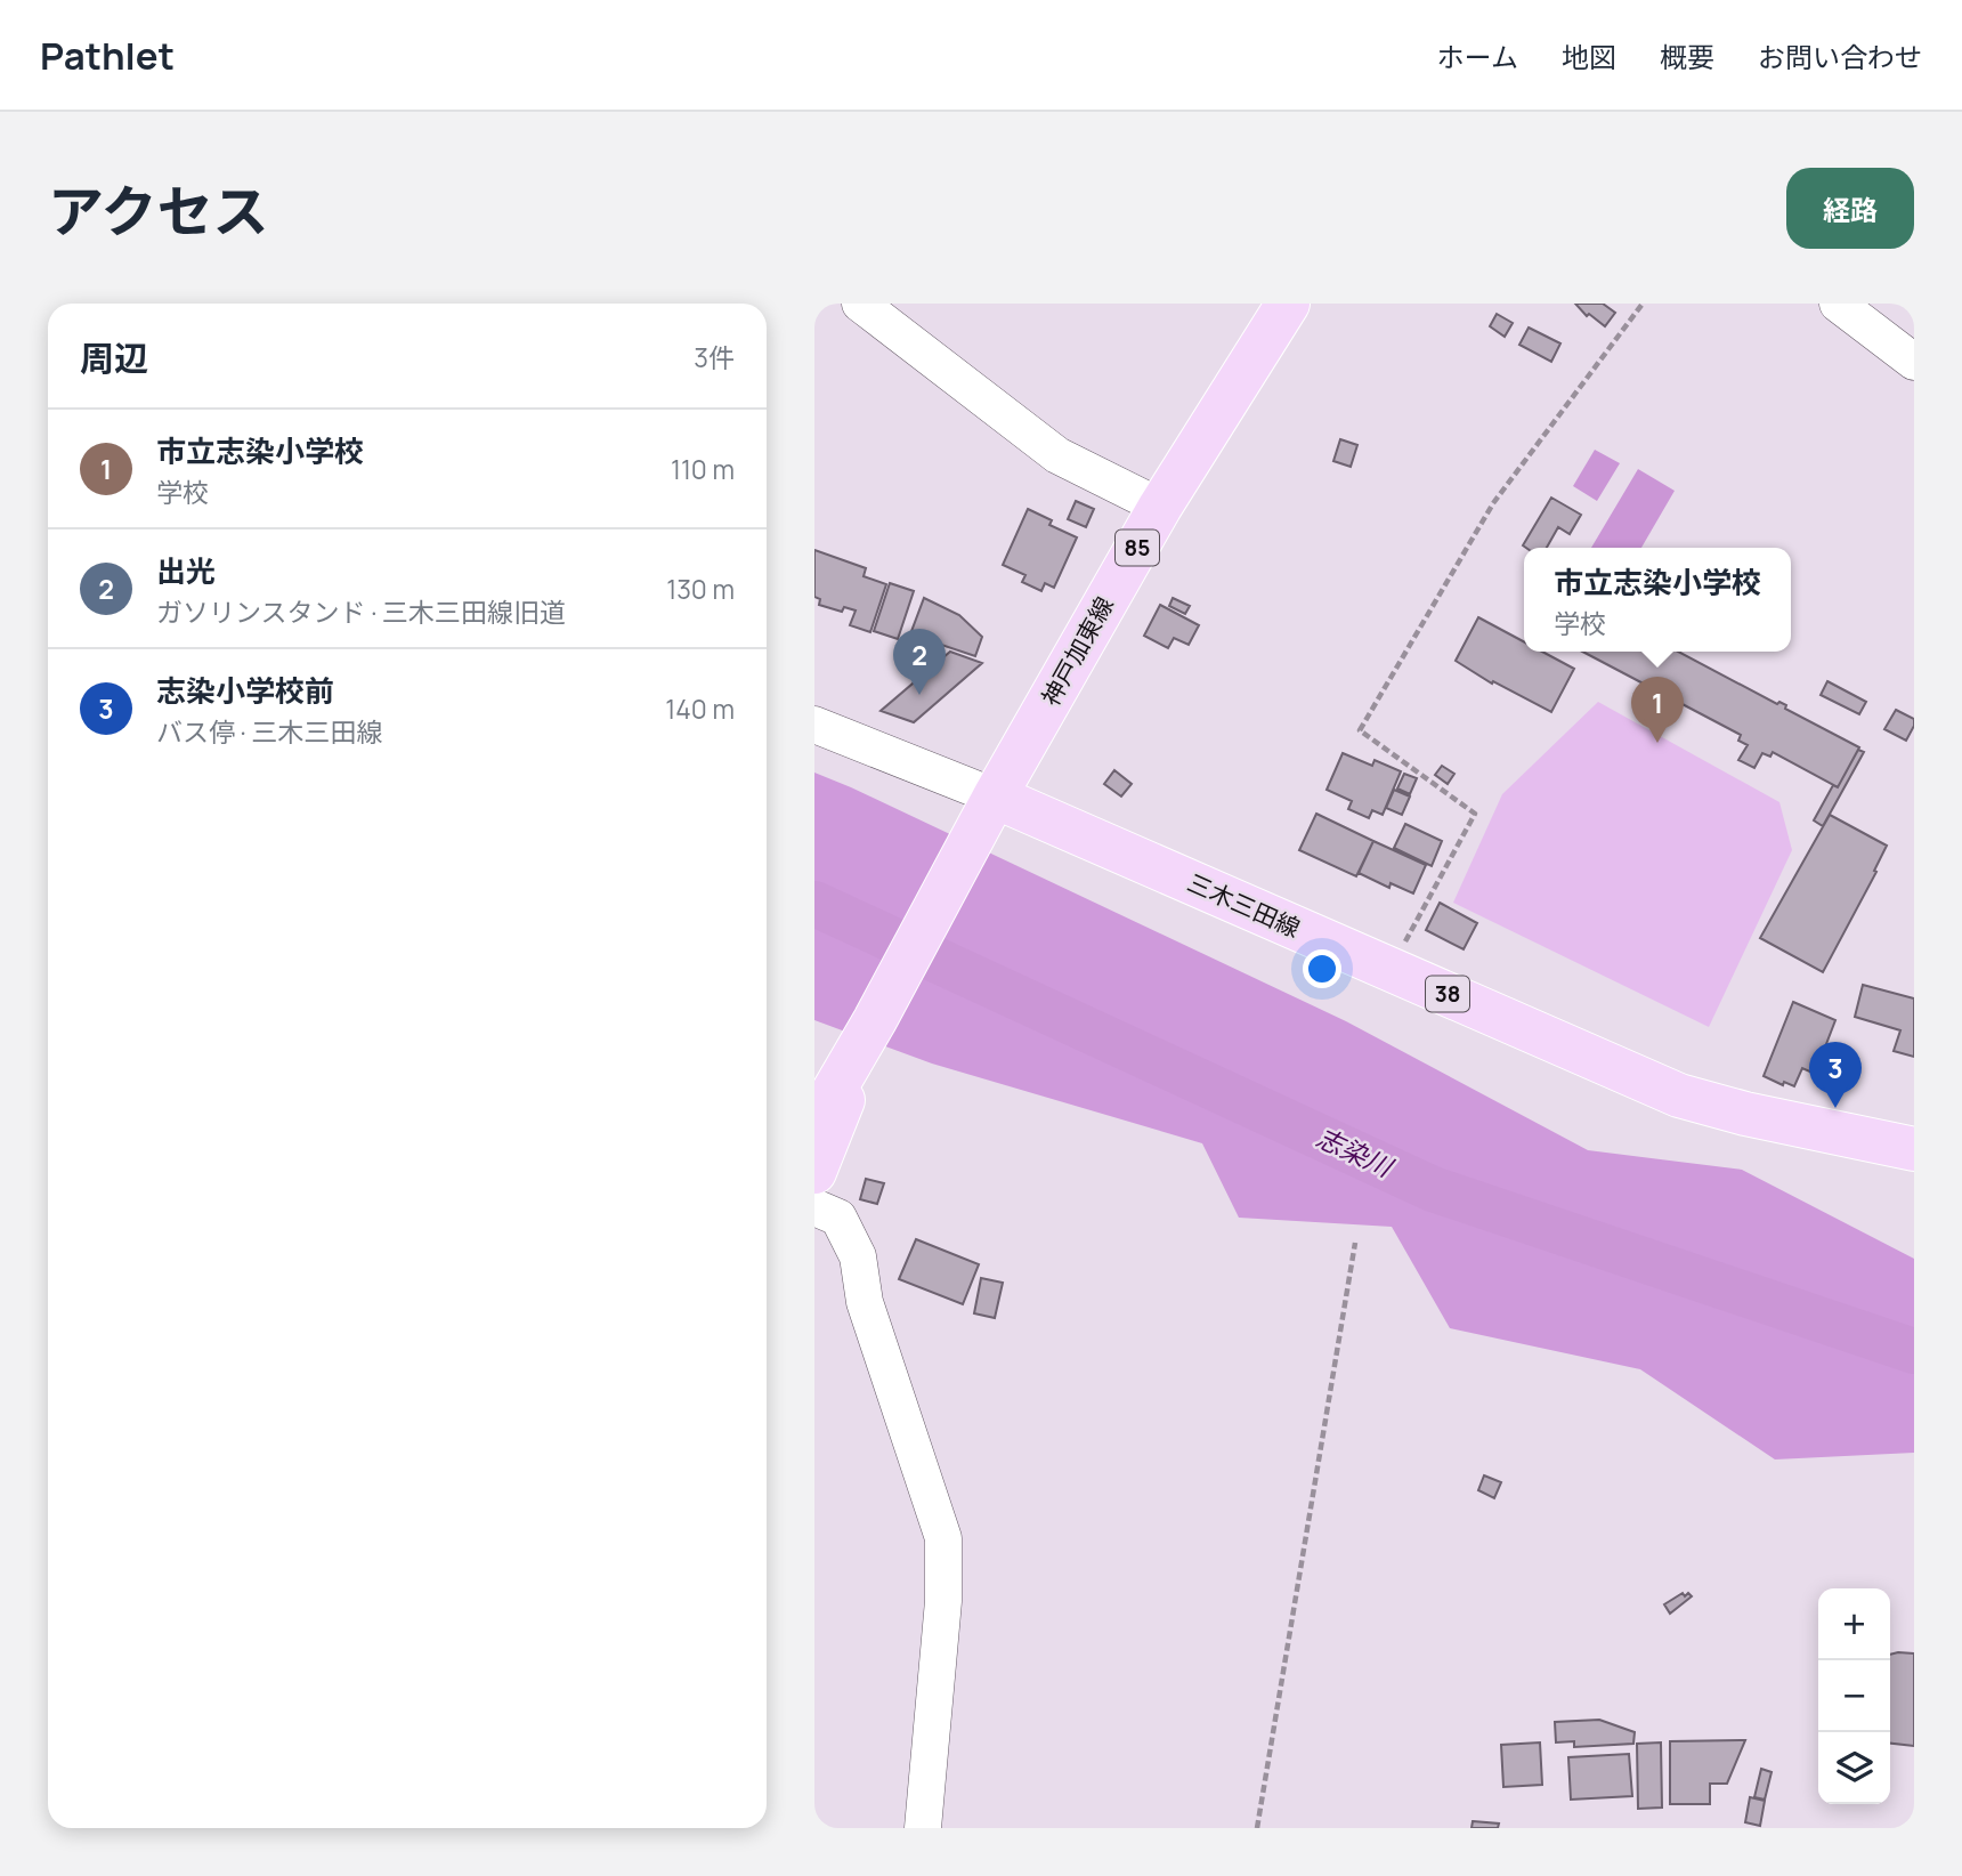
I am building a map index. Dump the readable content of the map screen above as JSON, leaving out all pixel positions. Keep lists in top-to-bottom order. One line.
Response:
{"streets":{"main road":["85","神戸加東線","三木三田線","38"]},"crossings":[["神戸加東線","三木三田線"]],"water":["志染川"],"page":{"header":"Pathlet","nav":["ホーム","地図","概要","お問い合わせ"],"title":"アクセス","buttons":"経路","heading":["周辺","3件"],"list":[{"mark":"1","name":"市立志染小学校","note":"学校","value":"110 m"},{"mark":"2","name":"出光","note":"ガソリンスタンド · 三木三田線旧道","value":"130 m"},{"mark":"3","name":"志染小学校前","note":"バス停 · 三木三田線","value":"140 m"}],"popup":["市立志染小学校","学校"],"pins":["2","1","3"],"map_buttons":["+","−"]}}
